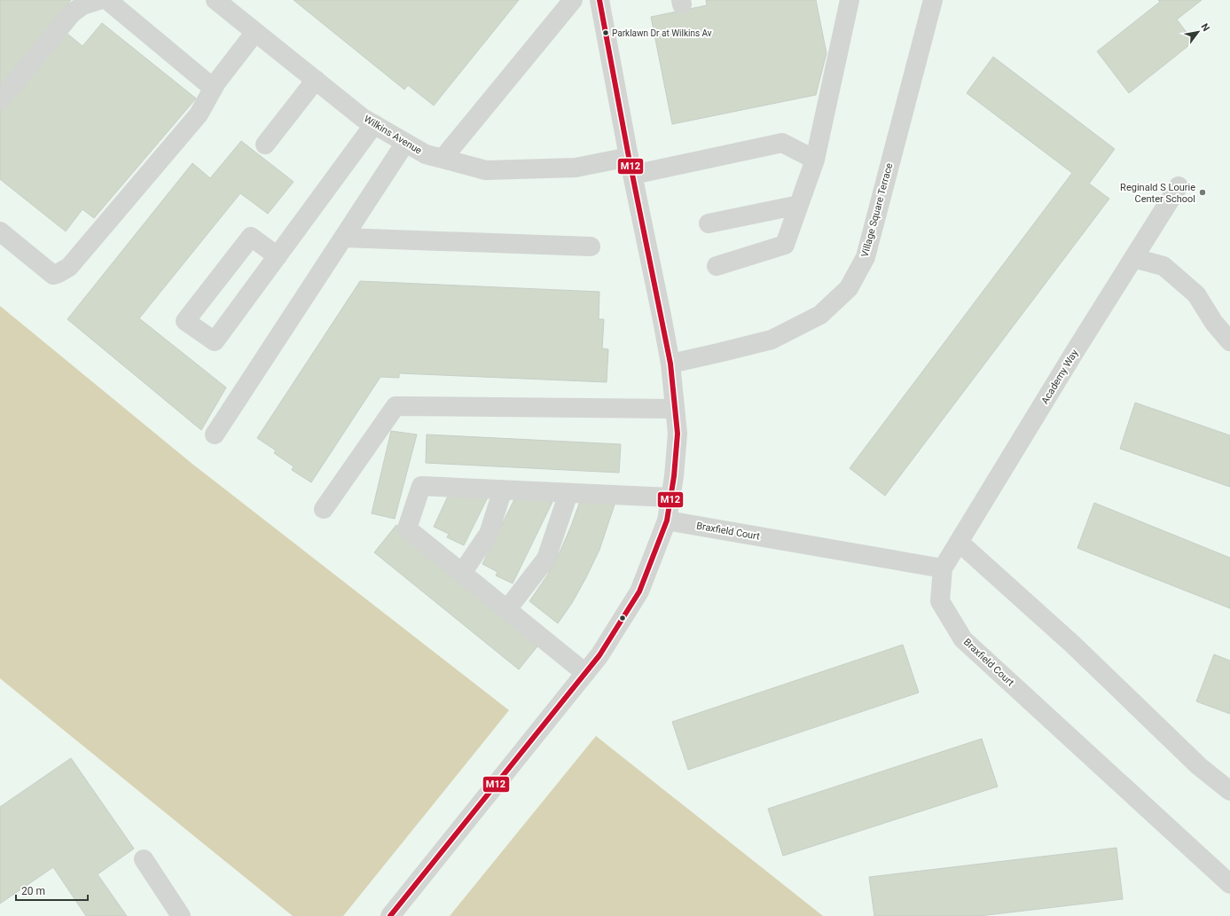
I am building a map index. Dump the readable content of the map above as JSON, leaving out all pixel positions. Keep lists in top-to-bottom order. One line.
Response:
{"streets":{"street":["Wilkins Avenue","Village Square Terrace","Academy Way","Braxfield Court"]},"crossings":[["Academy Way","Braxfield Court"]],"places":["Parklawn Dr at Wilkins Av","Reginald S Lourie Center School"],"lines":["transit line M12"],"scale_bar":"20 m","north":"top right"}
